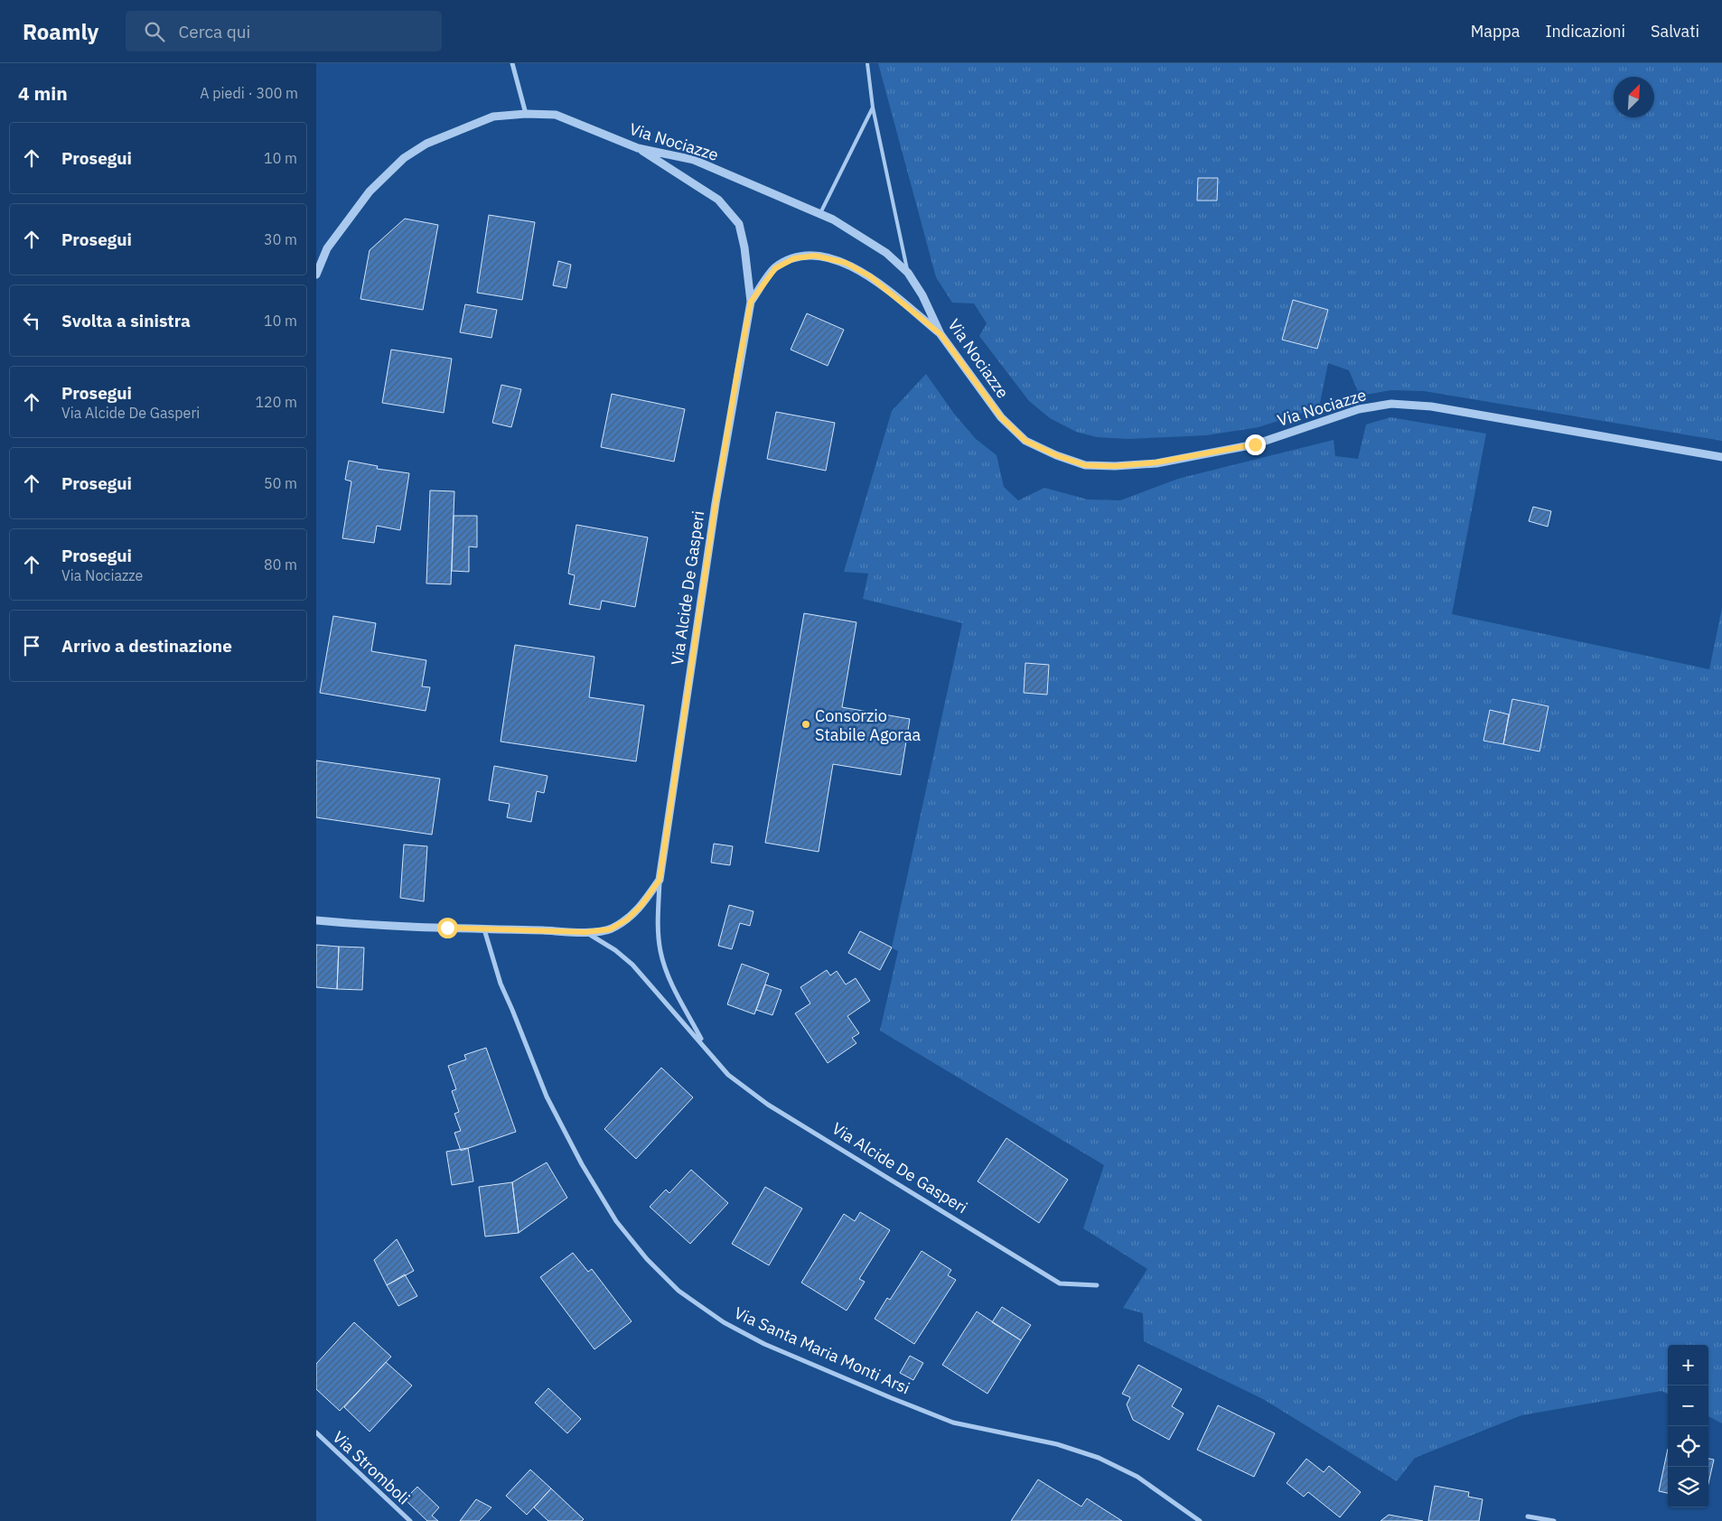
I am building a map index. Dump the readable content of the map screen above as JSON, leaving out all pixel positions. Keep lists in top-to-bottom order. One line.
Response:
{"streets":{"street":["Via Nociazze","Via Alcide De Gasperi","Via Santa Maria Monti Arsi","Via Stromboli"]},"places":["Consorzio Stabile Agoraa"],"north":"top right","page":{"header":"Roamly","search":"Cerca qui","nav":["Mappa","Indicazioni","Salvati"],"heading":["4 min","A piedi · 300 m"],"list":[["Prosegui","10 m"],["Prosegui","30 m"],["Svolta a sinistra","10 m"],["Prosegui","Via Alcide De Gasperi","120 m"],["Prosegui","50 m"],["Prosegui","Via Nociazze","80 m"],"Arrivo a destinazione"],"map_buttons":["+","−"]}}
